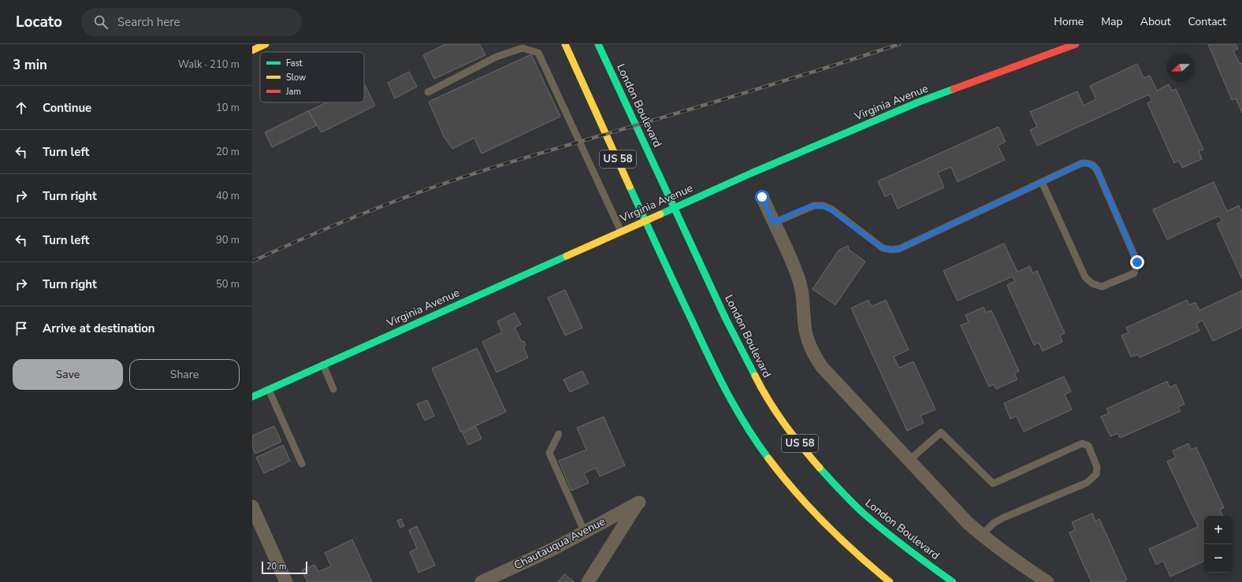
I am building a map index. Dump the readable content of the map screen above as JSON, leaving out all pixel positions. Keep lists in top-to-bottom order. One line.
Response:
{"streets":{"main road":["Virginia Avenue","London Boulevard","US 58"],"street":["Chautauqua Avenue"]},"legend":["Fast","Slow","Jam"],"scale_bar":"20 m","north":"left","page":{"header":"Locato","search":"Search here","nav":["Home","Map","About","Contact"],"heading":["3 min","Walk · 210 m"],"list":[["Continue","10 m"],["Turn left","20 m"],["Turn right","40 m"],["Turn left","90 m"],["Turn right","50 m"],"Arrive at destination"],"buttons":["Save","Share"],"map_buttons":["+","−"],"scale":"20 m"}}
